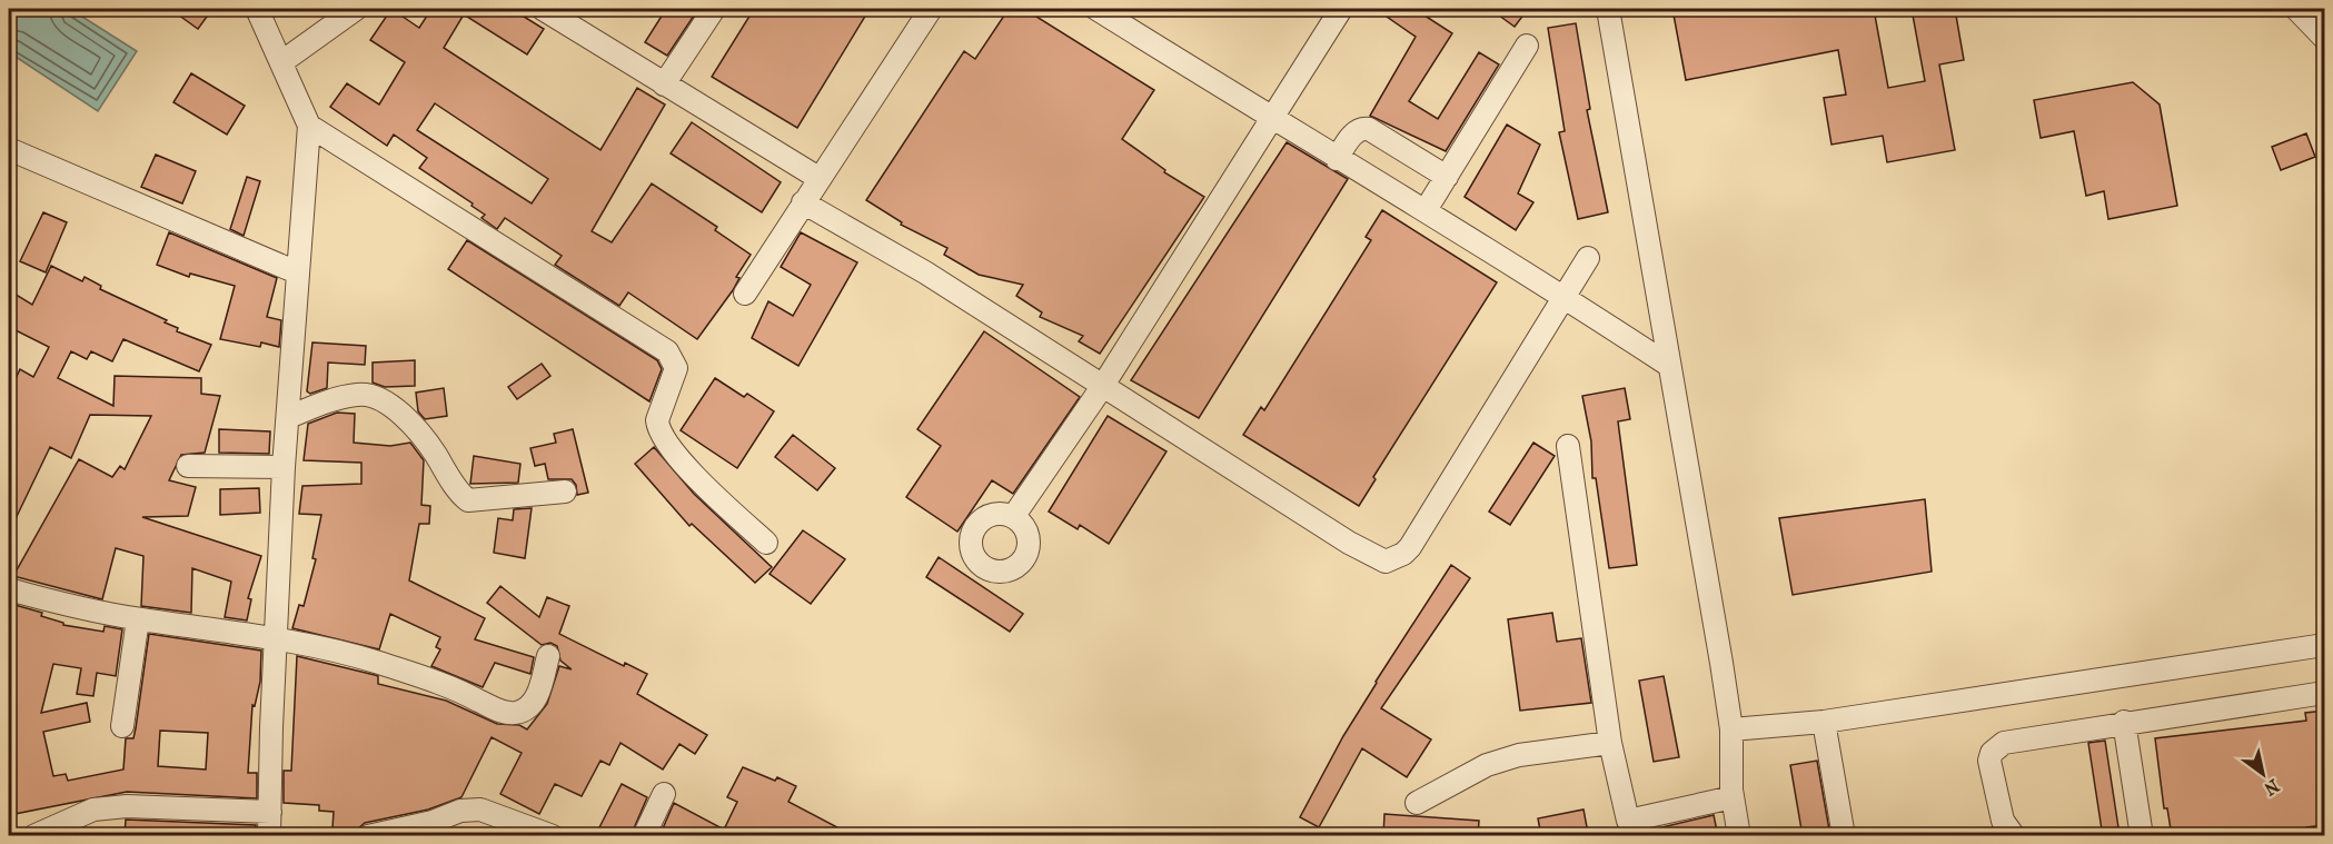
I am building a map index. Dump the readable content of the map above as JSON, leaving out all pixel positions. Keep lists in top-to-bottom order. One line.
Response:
{"north":"bottom right"}
